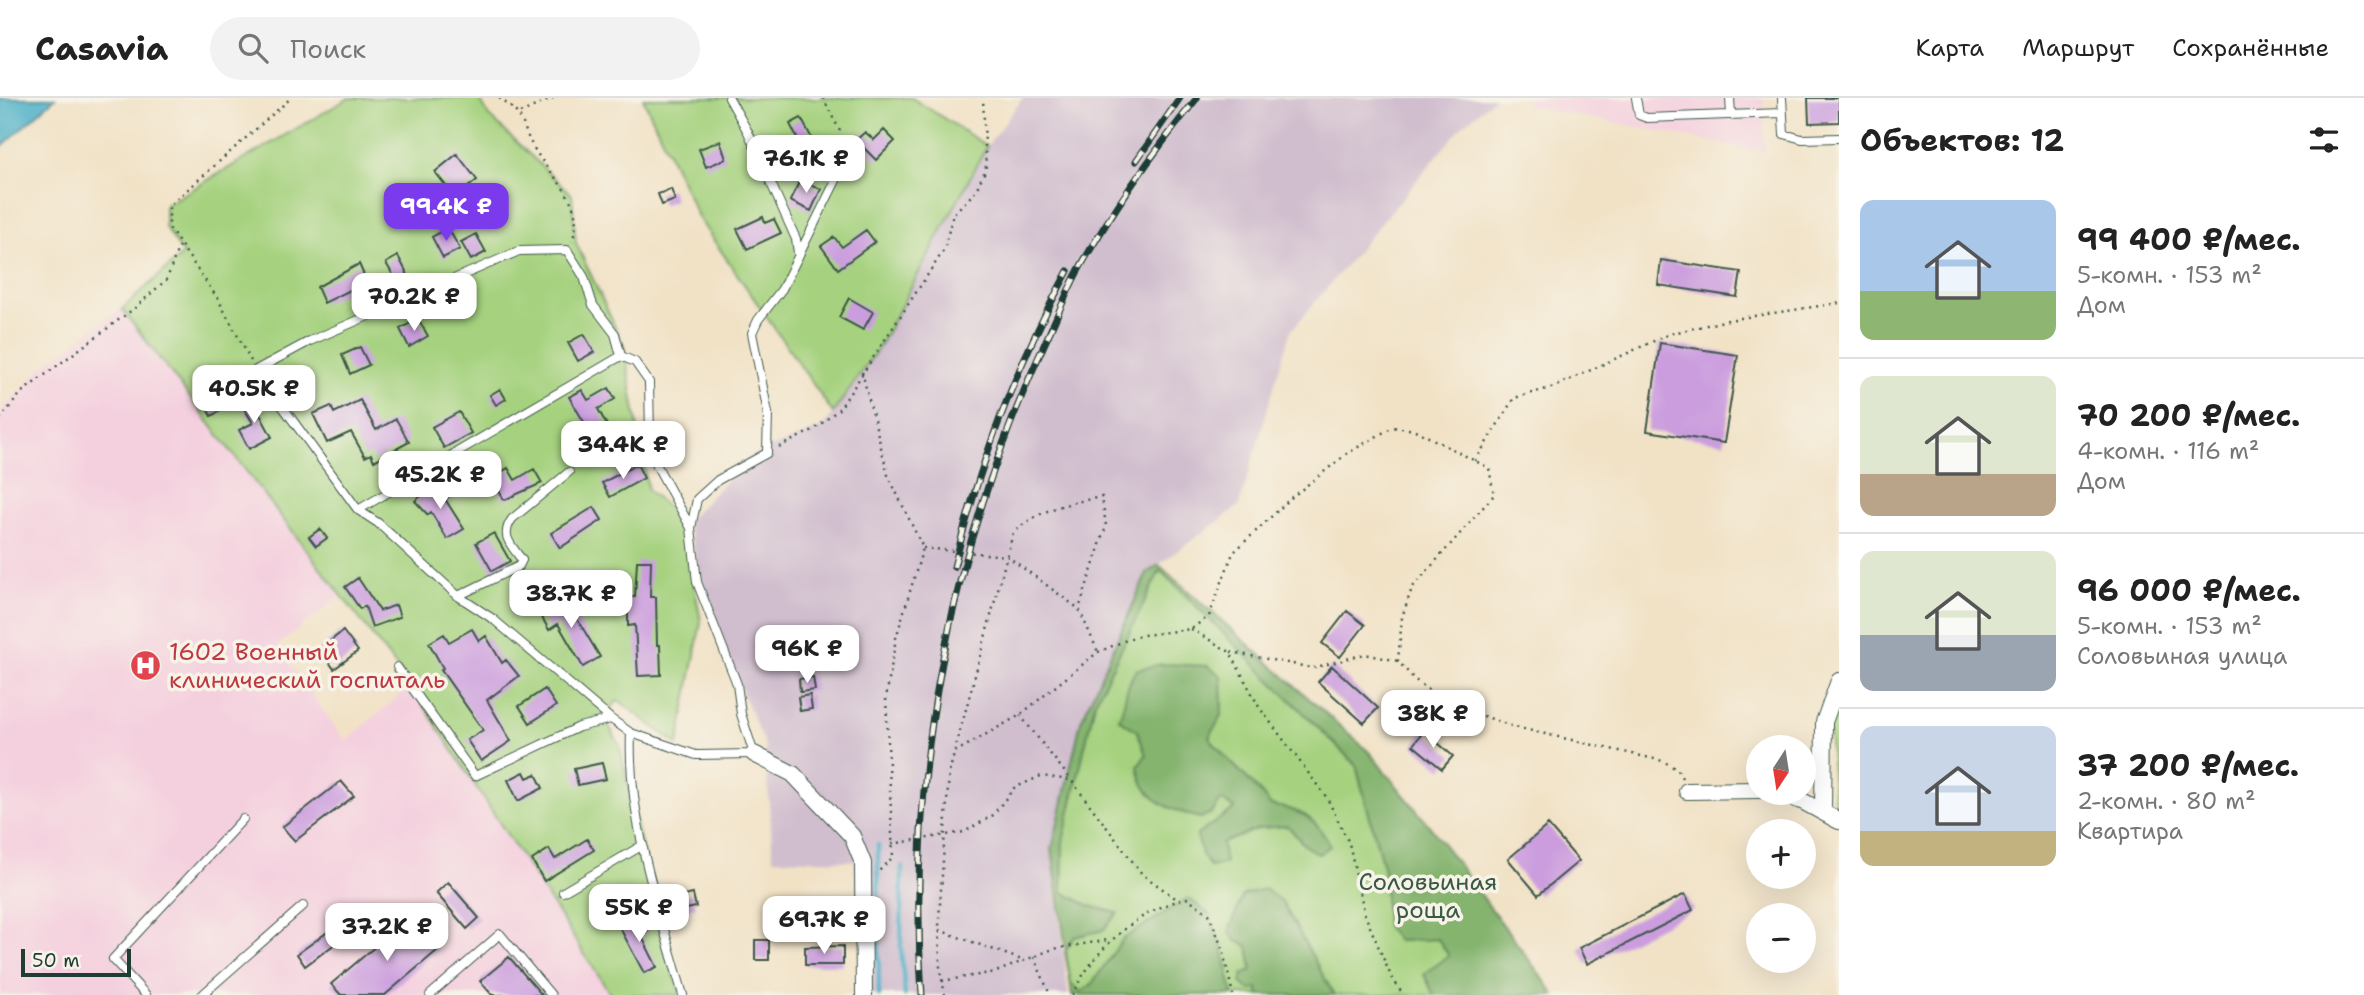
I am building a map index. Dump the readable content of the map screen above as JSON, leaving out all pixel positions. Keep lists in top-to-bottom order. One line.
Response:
{"parks":["Соловьиная роща"],"places":{"hospital":["1602 Военный клинический госпиталь"]},"scale_bar":"50 m","north":"bottom","page":{"header":"Casavia","search":"Поиск","nav":["Карта","Маршрут","Сохранённые"],"heading":"Объектов: 12","price":["76.1K ₽","99.4K ₽","70.2K ₽","40.5K ₽","34.4K ₽","45.2K ₽","38.7K ₽","96K ₽","38K ₽","55K ₽","69.7K ₽","37.2K ₽"],"list":[{"name":"99 400 ₽/мес.","note":"5-комн. · 153 m² · Дом"},{"name":"70 200 ₽/мес.","note":"4-комн. · 116 m² · Дом"},{"name":"96 000 ₽/мес.","note":"5-комн. · 153 m² · Соловьиная улица"},{"name":"37 200 ₽/мес.","note":"2-комн. · 80 m² · Квартира"}],"map_buttons":["+","−"],"scale":"50 m"}}
